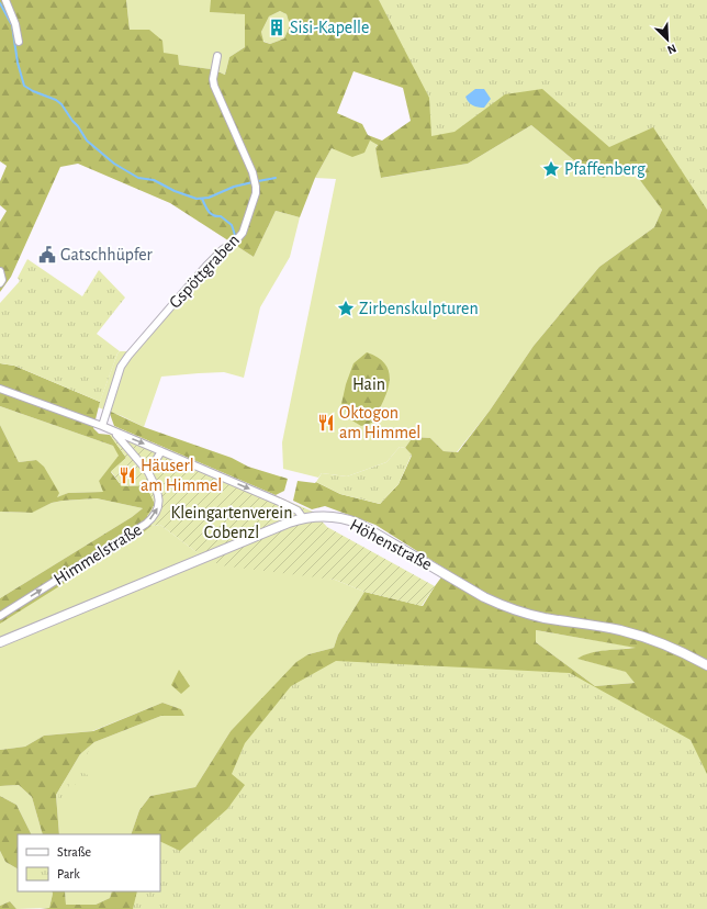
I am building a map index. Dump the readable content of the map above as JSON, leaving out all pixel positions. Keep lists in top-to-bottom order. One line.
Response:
{"streets":{"street":["Gspöttgraben","Höhenstraße","Himmelstraße"]},"crossings":[["Gspöttgraben","Himmelstraße"],["Höhenstraße","Himmelstraße"]],"parks":["Hain","Kleingartenverein Cobenzl"],"places":{"building":["Sisi-Kapelle"],"place":["Pfaffenberg","Zirbenskulpturen"],"public building":["Gatschhüpfer"],"restaurant":["Oktogon am Himmel","Häuserl am Himmel"]},"legend":["Straße","Park"],"north":"bottom right"}
